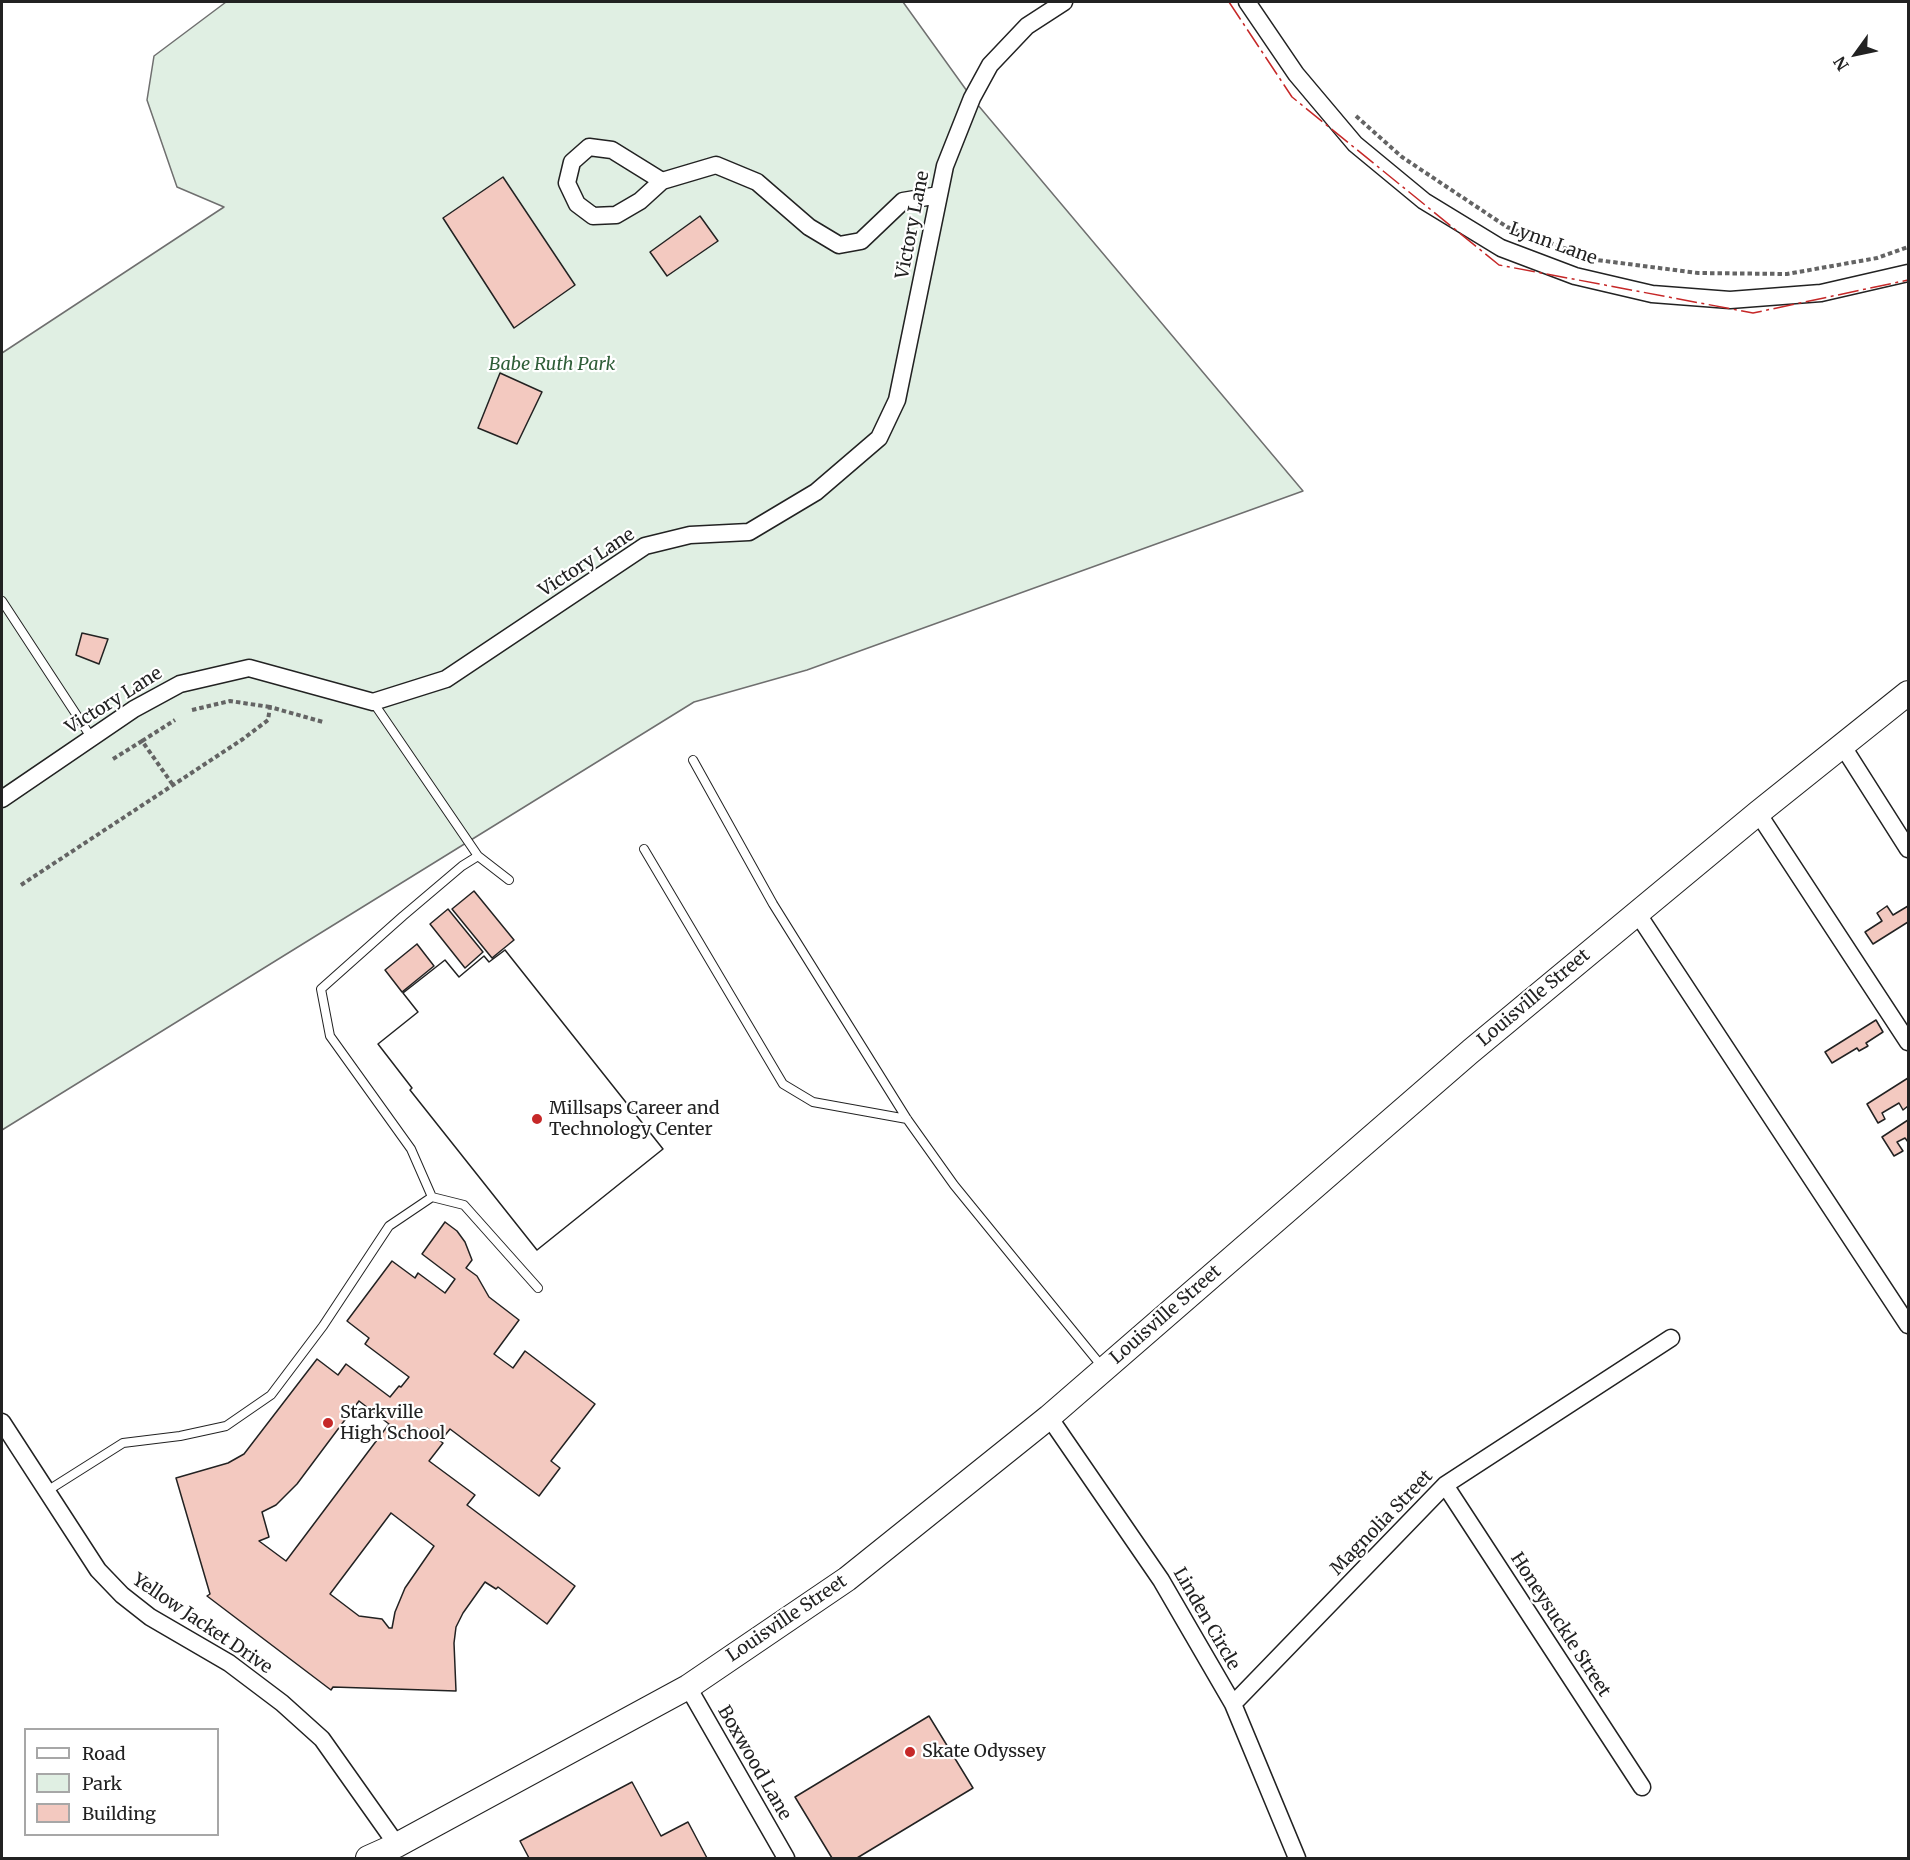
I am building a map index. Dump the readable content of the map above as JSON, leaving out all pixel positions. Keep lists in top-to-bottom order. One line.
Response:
{"streets":{"main road":["Louisville Street"],"street":["Victory Lane","Lynn Lane","Magnolia Street","Linden Circle","Yellow Jacket Drive","Honeysuckle Street","Boxwood Lane"]},"crossings":[["Louisville Street","Linden Circle"],["Louisville Street","Yellow Jacket Drive"],["Louisville Street","Boxwood Lane"],["Magnolia Street","Linden Circle"],["Magnolia Street","Honeysuckle Street"]],"parks":["Babe Ruth Park"],"places":["Millsaps Career and Technology Center","Starkville High School","Skate Odyssey"],"legend":["Road","Park","Building"],"north":"bottom left"}
